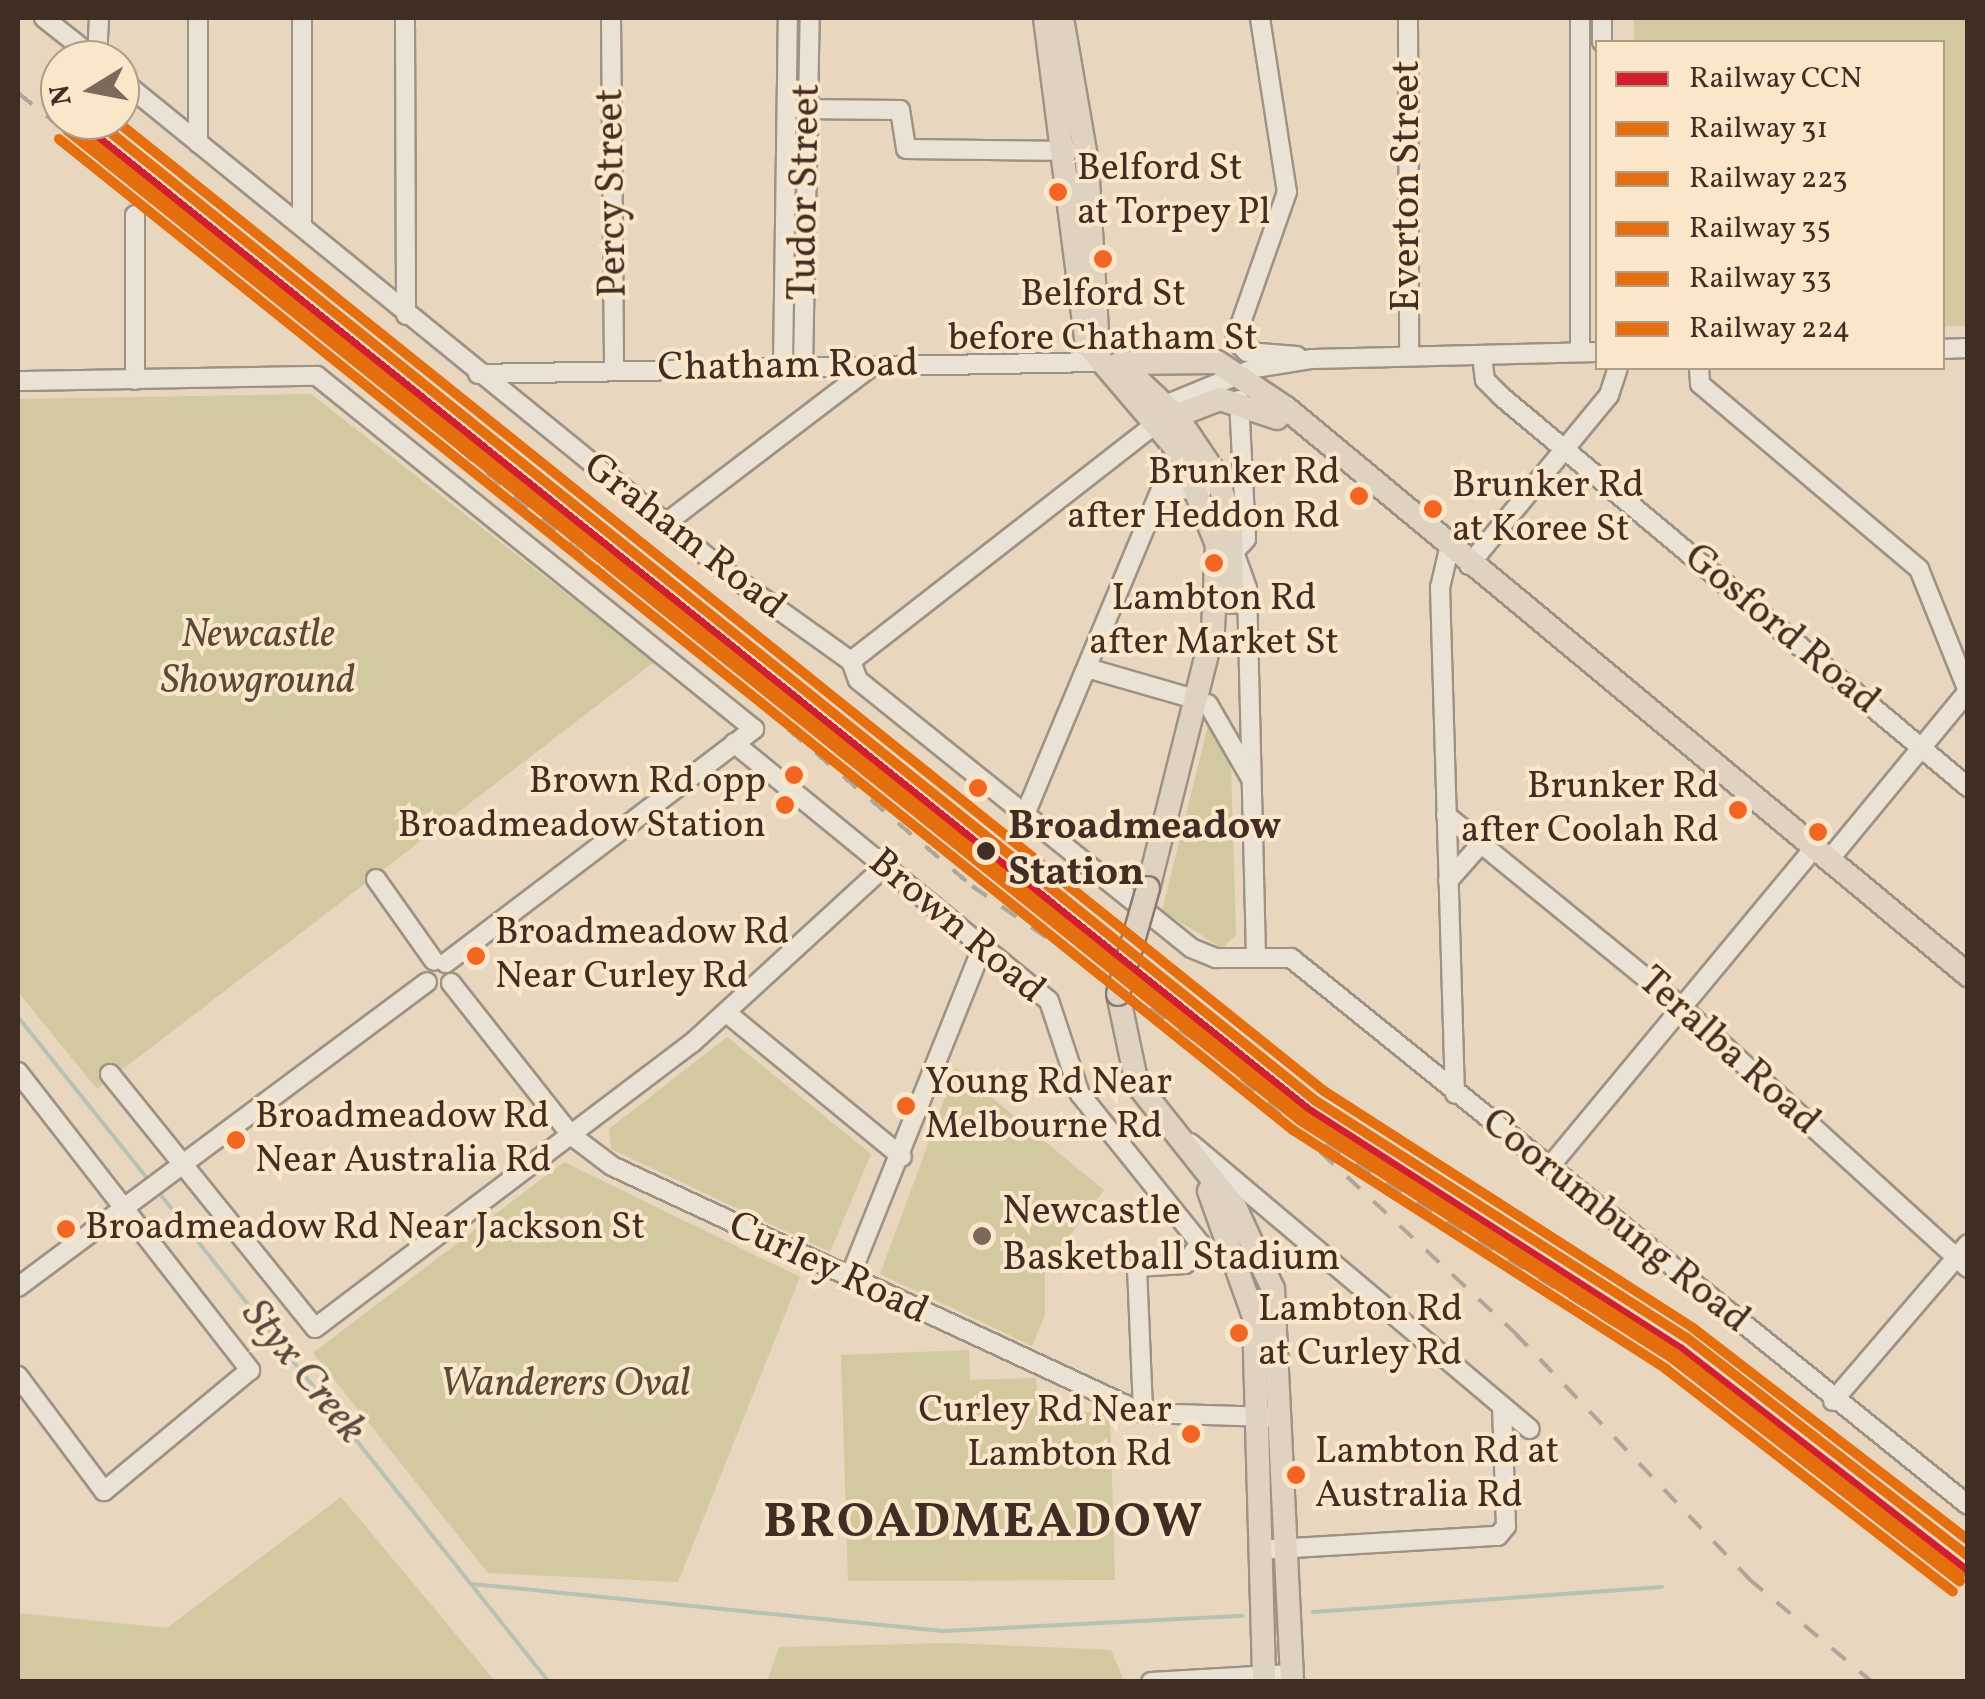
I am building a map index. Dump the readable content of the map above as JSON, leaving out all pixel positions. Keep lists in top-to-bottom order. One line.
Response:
{"streets":{"street":["Everton Street","Tudor Street","Percy Street","Chatham Road","Graham Road","Gosford Road","Brown Road","Teralba Road","Coorumbung Road","Curley Road"]},"crossings":[["Tudor Street","Chatham Road"],["Percy Street","Chatham Road"],["Chatham Road","Graham Road"],["Graham Road","Coorumbung Road"],["Brown Road","Curley Road"]],"districts":["BROADMEADOW"],"water":["Styx Creek"],"parks":["Newcastle Showground","Wanderers Oval"],"places":["Belford St at Torpey Pl","Belford St before Chatham St","Brunker Rd after Heddon Rd","Brunker Rd at Koree St","Lambton Rd after Market St","Brown Rd opp Broadmeadow Station","Brunker Rd after Coolah Rd","Broadmeadow Station","Broadmeadow Rd Near Curley Rd","Young Rd Near Melbourne Rd","Broadmeadow Rd Near Australia Rd","Broadmeadow Rd Near Jackson St","Newcastle Basketball Stadium","Lambton Rd at Curley Rd","Curley Rd Near Lambton Rd","Lambton Rd at Australia Rd"],"lines":["rail line CCN","rail line 31","rail line 223","rail line 35","rail line 33","rail line 224"],"legend":["Railway CCN","Railway 31","Railway 223","Railway 35","Railway 33","Railway 224"],"north":"left"}
